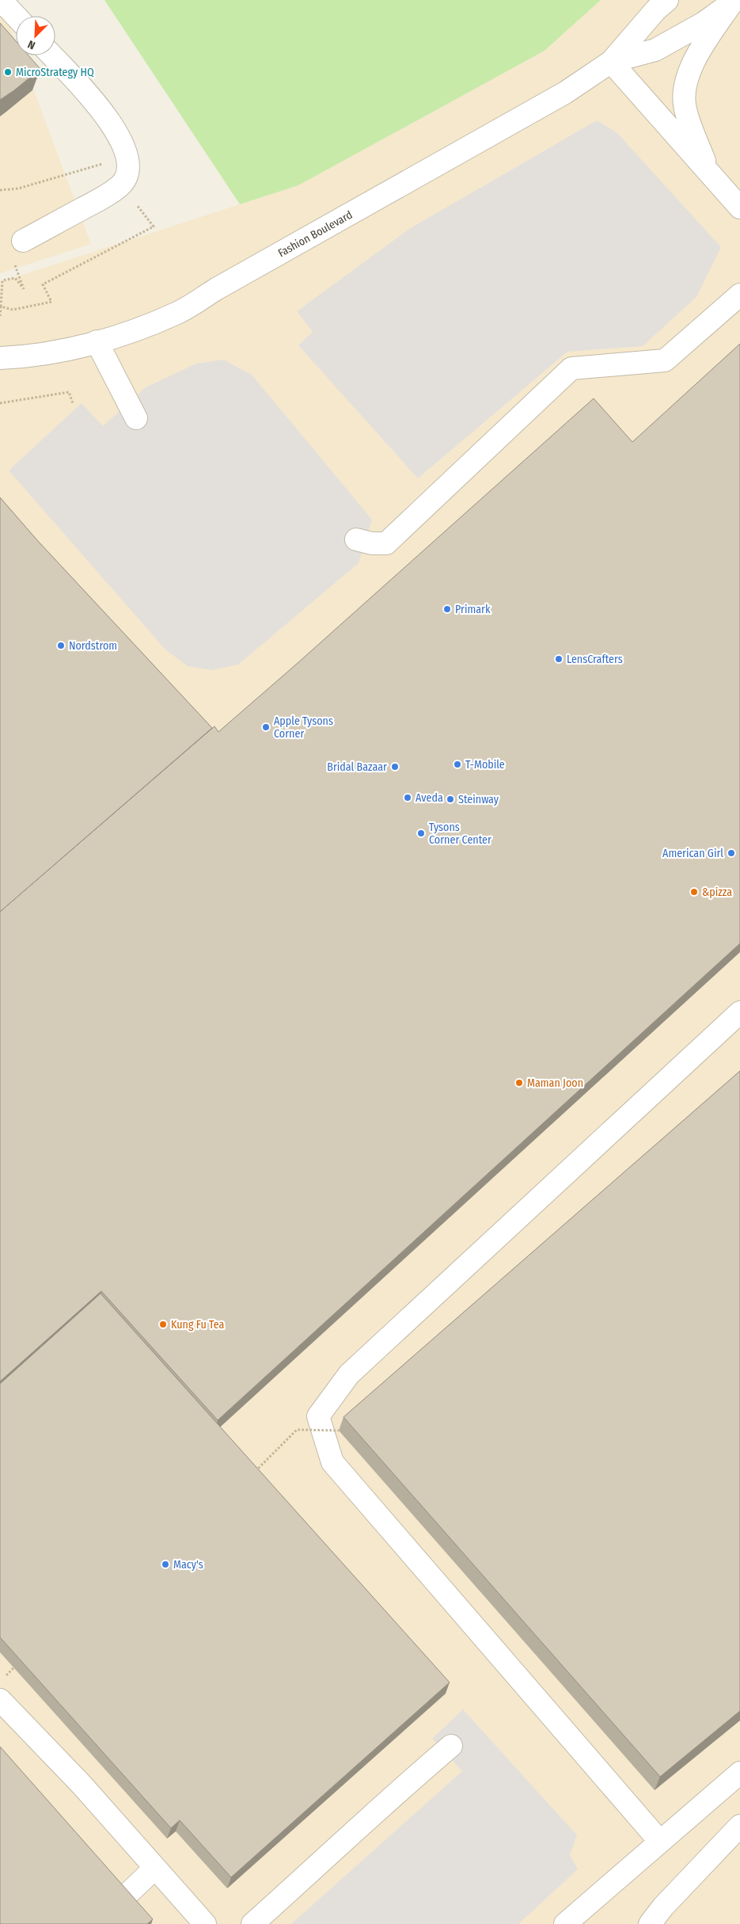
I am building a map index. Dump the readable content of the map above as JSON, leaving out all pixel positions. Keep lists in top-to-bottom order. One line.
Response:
{"streets":{"street":["Fashion Boulevard"]},"places":["MicroStrategy HQ","Primark","Nordstrom","LensCrafters","Apple Tysons Corner","T-Mobile","Bridal Bazaar","Aveda","Steinway","Tysons Corner Center","American Girl","&pizza","Maman Joon","Kung Fu Tea","Macy's"],"north":"bottom left"}
